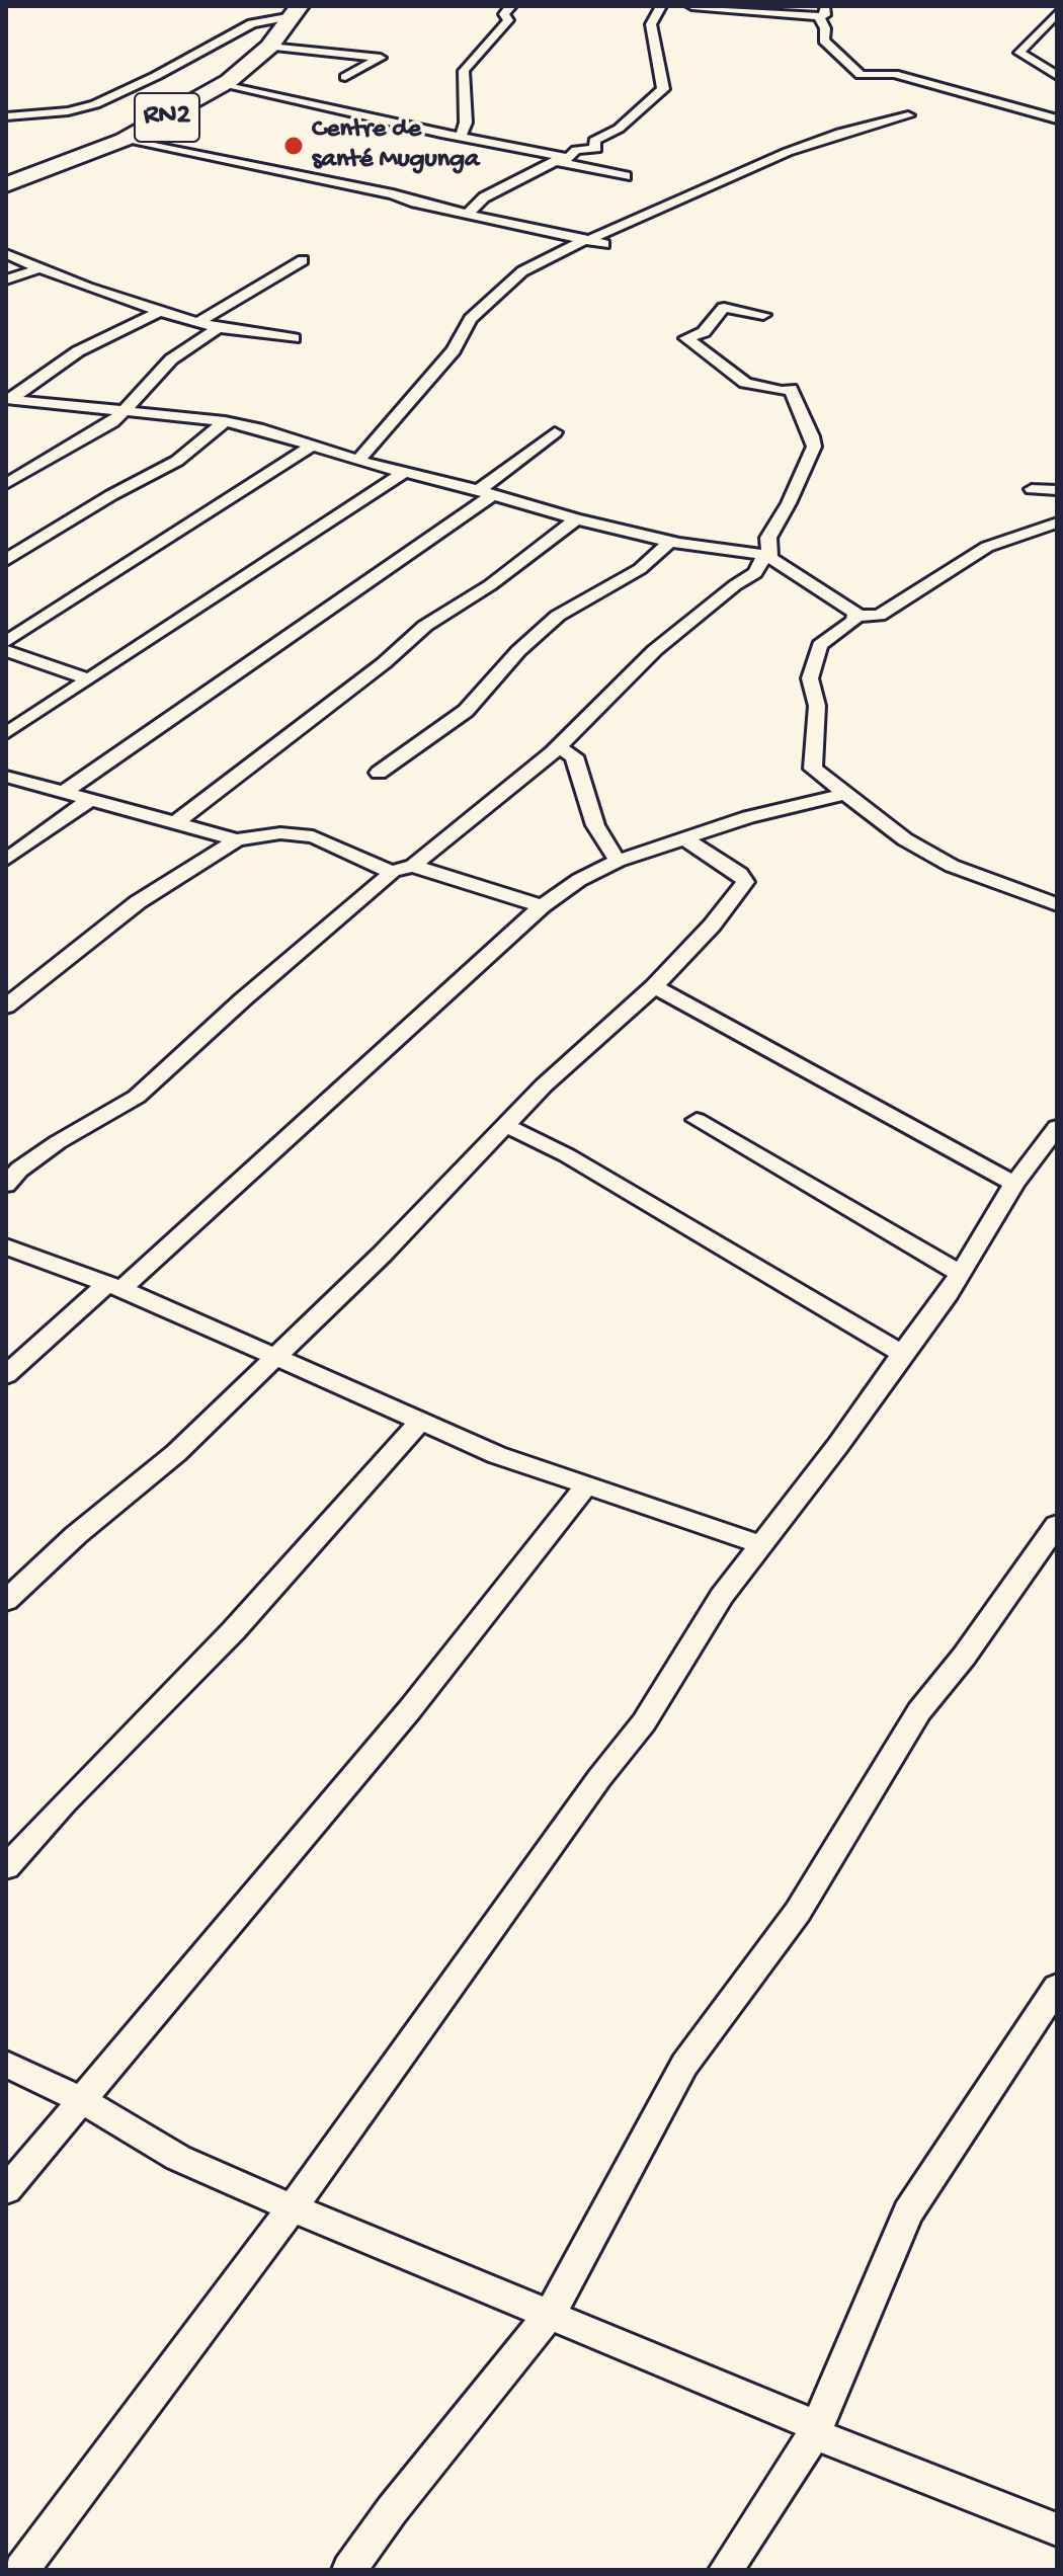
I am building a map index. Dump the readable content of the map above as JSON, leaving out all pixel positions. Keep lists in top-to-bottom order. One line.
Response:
{"streets":{"highway":["RN2"]},"places":["Centre de santé Mugunga"]}
